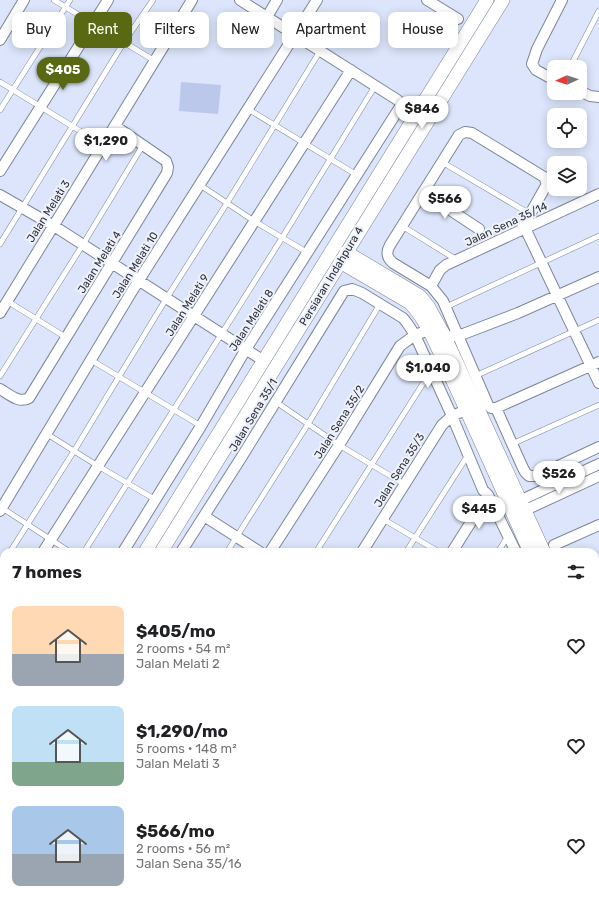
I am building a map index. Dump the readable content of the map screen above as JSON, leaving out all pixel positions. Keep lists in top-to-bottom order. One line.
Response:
{"streets":{"street":["Jalan Melati 3","Jalan Sena 35/14","Jalan Melati 4","Jalan Melati 10","Persiaran Indahpura 4","Jalan Melati 9","Jalan Melati 8","Jalan Sena 35/1","Jalan Sena 35/2","Jalan Sena 35/3"]},"crossings":[["Jalan Melati 3","Jalan Melati 4"]],"north":"left","page":{"chip":["Buy","Rent","Filters","New","Apartment","House"],"price":["$405","$846","$1,290","$566","$1,040","$526","$445"],"heading":"7 homes","list":[{"name":"$405/mo","note":"2 rooms · 54 m² · Jalan Melati 2"},{"name":"$1,290/mo","note":"5 rooms · 148 m² · Jalan Melati 3"},{"name":"$566/mo","note":"2 rooms · 56 m² · Jalan Sena 35/16"}]}}
